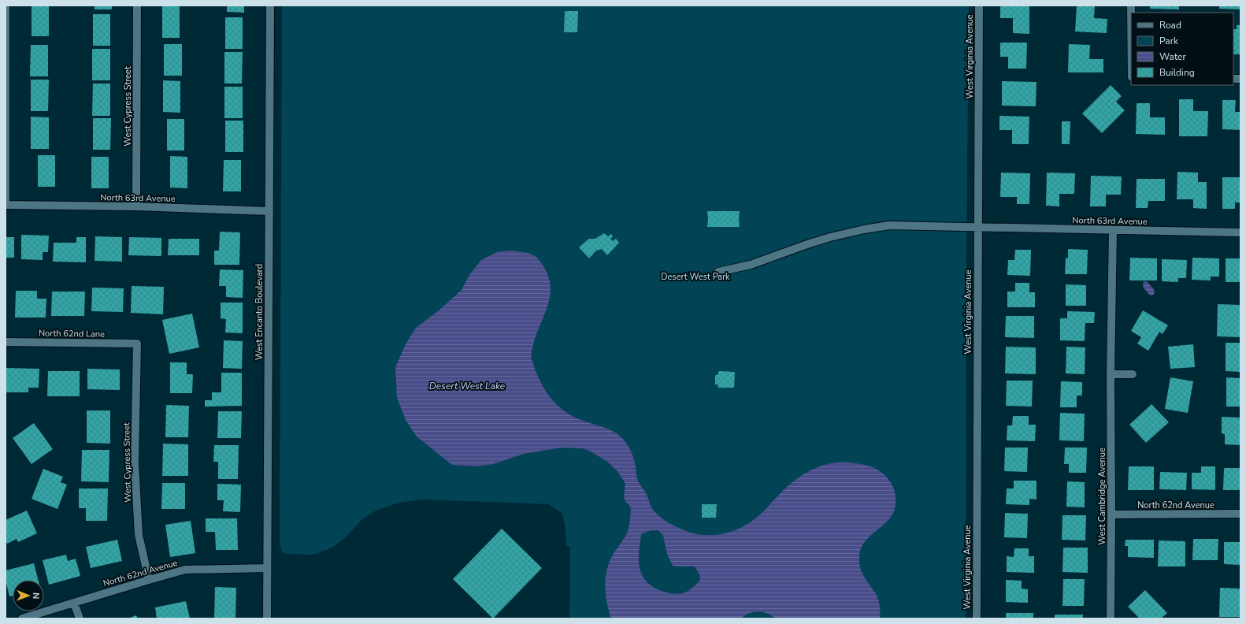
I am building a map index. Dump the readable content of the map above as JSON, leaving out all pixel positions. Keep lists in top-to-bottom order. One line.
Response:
{"streets":{"street":["West Virginia Avenue","West Cypress Street","North 63rd Avenue","West Encanto Boulevard","North 62nd Lane","West Cambridge Avenue","North 62nd Avenue"]},"crossings":[["West Virginia Avenue","North 63rd Avenue"],["West Cypress Street","North 63rd Avenue"],["West Cypress Street","North 62nd Lane"],["West Cypress Street","North 62nd Avenue"],["North 63rd Avenue","West Encanto Boulevard"],["North 63rd Avenue","West Cambridge Avenue"],["West Encanto Boulevard","North 62nd Avenue"],["West Cambridge Avenue","North 62nd Avenue"]],"water":["Desert West Lake"],"parks":["Desert West Park"],"legend":["Road","Park","Water","Building"],"north":"right"}
